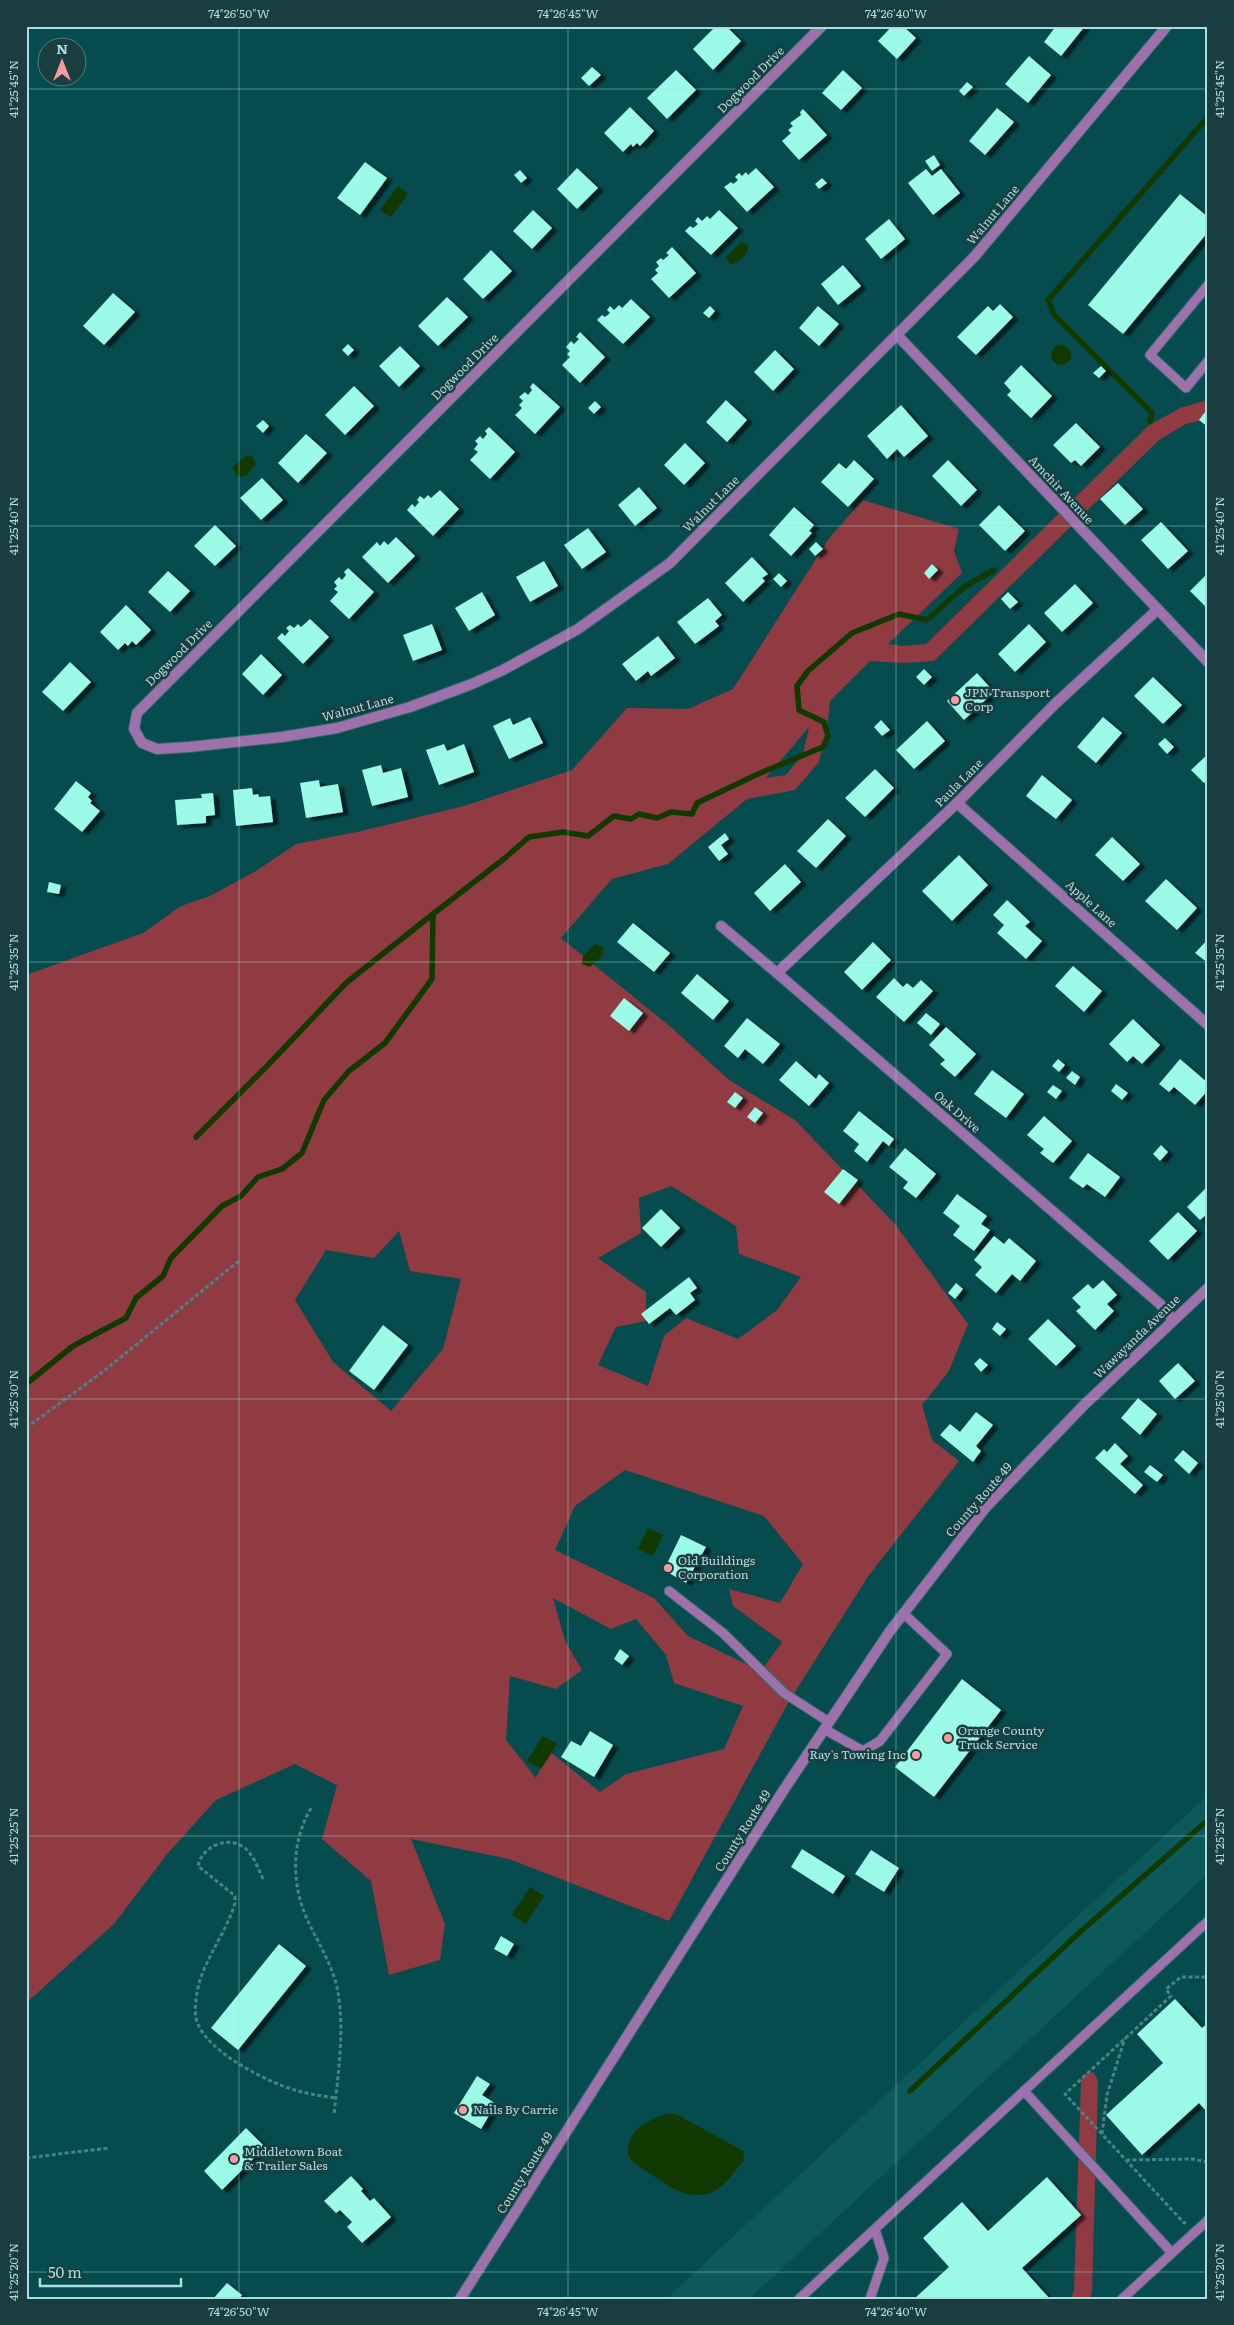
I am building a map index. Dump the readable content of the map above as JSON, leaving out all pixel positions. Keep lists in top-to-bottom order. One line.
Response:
{"streets":{"street":["Dogwood Drive","Walnut Lane","Amchir Avenue","Paula Lane","Apple Lane","Oak Drive","Wawayanda Avenue","County Route 49"]},"crossings":[["Dogwood Drive","Walnut Lane"],["Walnut Lane","Amchir Avenue"],["Amchir Avenue","Paula Lane"],["Paula Lane","Apple Lane"],["Paula Lane","Oak Drive"],["Oak Drive","Wawayanda Avenue"],["Wawayanda Avenue","County Route 49"]],"places":["JPN Transport Corp","Old Buildings Corporation","Orange County Truck Service","Ray's Towing Inc","Nails By Carrie","Middletown Boat & Trailer Sales"],"scale_bar":"50 m","north":"top","coordinates":["74°26'50\"W","74°26'45\"W","74°26'40\"W","41°25'45\"N","41°25'40\"N","41°25'35\"N","41°25'30\"N","41°25'25\"N","41°25'20\"N"]}
